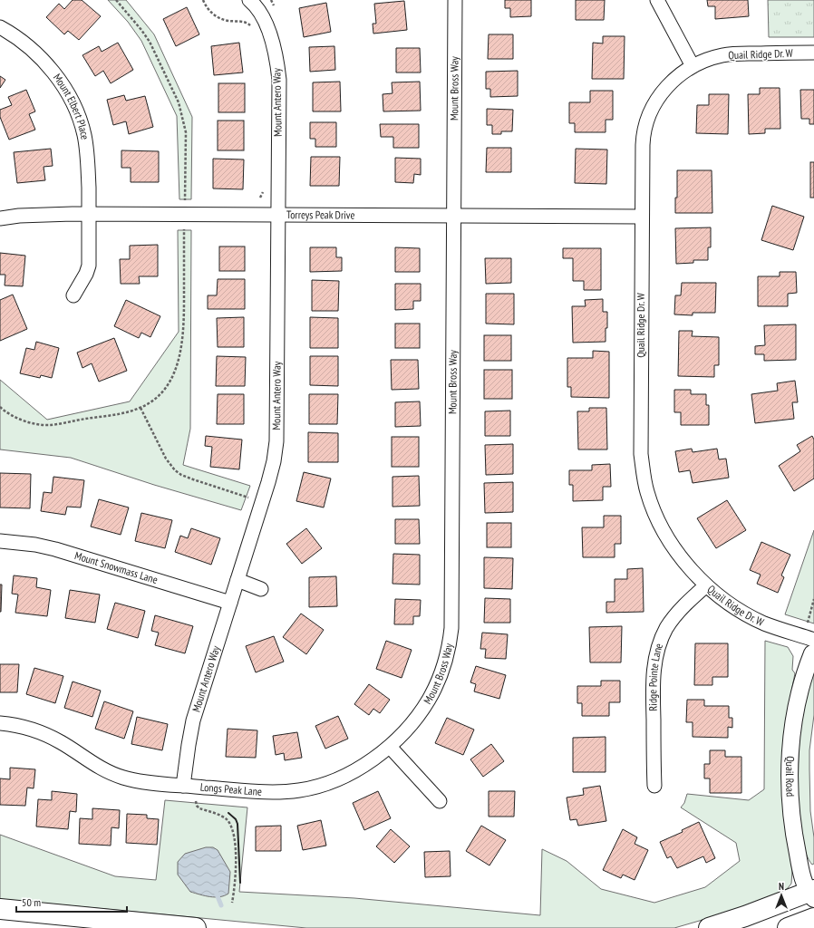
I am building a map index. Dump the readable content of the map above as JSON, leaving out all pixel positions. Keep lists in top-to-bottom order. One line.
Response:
{"streets":{"street":["Quail Ridge Dr. W","Mount Bross Way","Mount Antero Way","Mount Elbert Place","Torreys Peak Drive","Mount Snowmass Lane","Ridge Pointe Lane","Quail Road","Longs Peak Lane"]},"crossings":[["Quail Ridge Dr. W","Torreys Peak Drive"],["Quail Ridge Dr. W","Ridge Pointe Lane"],["Mount Bross Way","Torreys Peak Drive"],["Mount Bross Way","Longs Peak Lane"],["Mount Antero Way","Torreys Peak Drive"],["Mount Antero Way","Mount Snowmass Lane"],["Mount Antero Way","Longs Peak Lane"],["Mount Elbert Place","Torreys Peak Drive"]],"scale_bar":"50 m","north":"top"}
